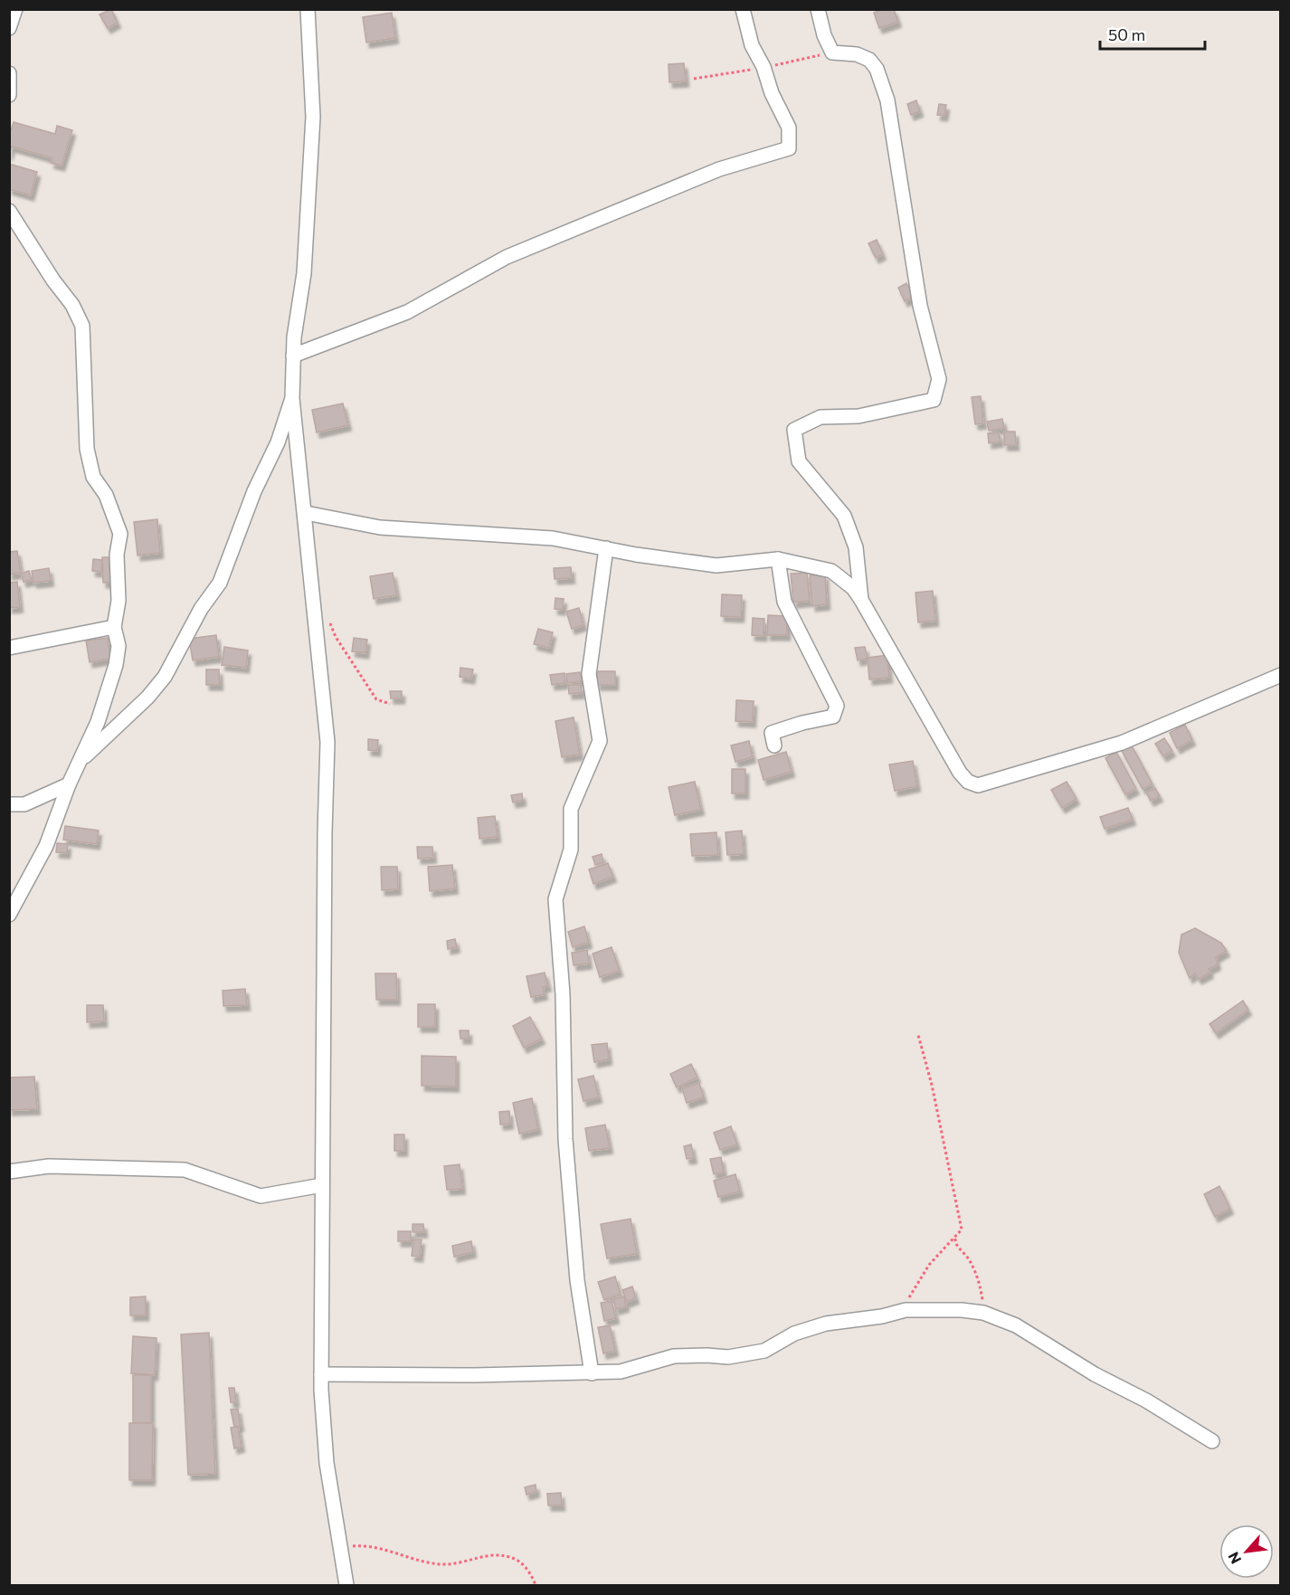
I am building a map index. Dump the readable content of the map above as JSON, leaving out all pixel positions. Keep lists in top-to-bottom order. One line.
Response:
{"scale_bar":"50 m","north":"bottom left"}
